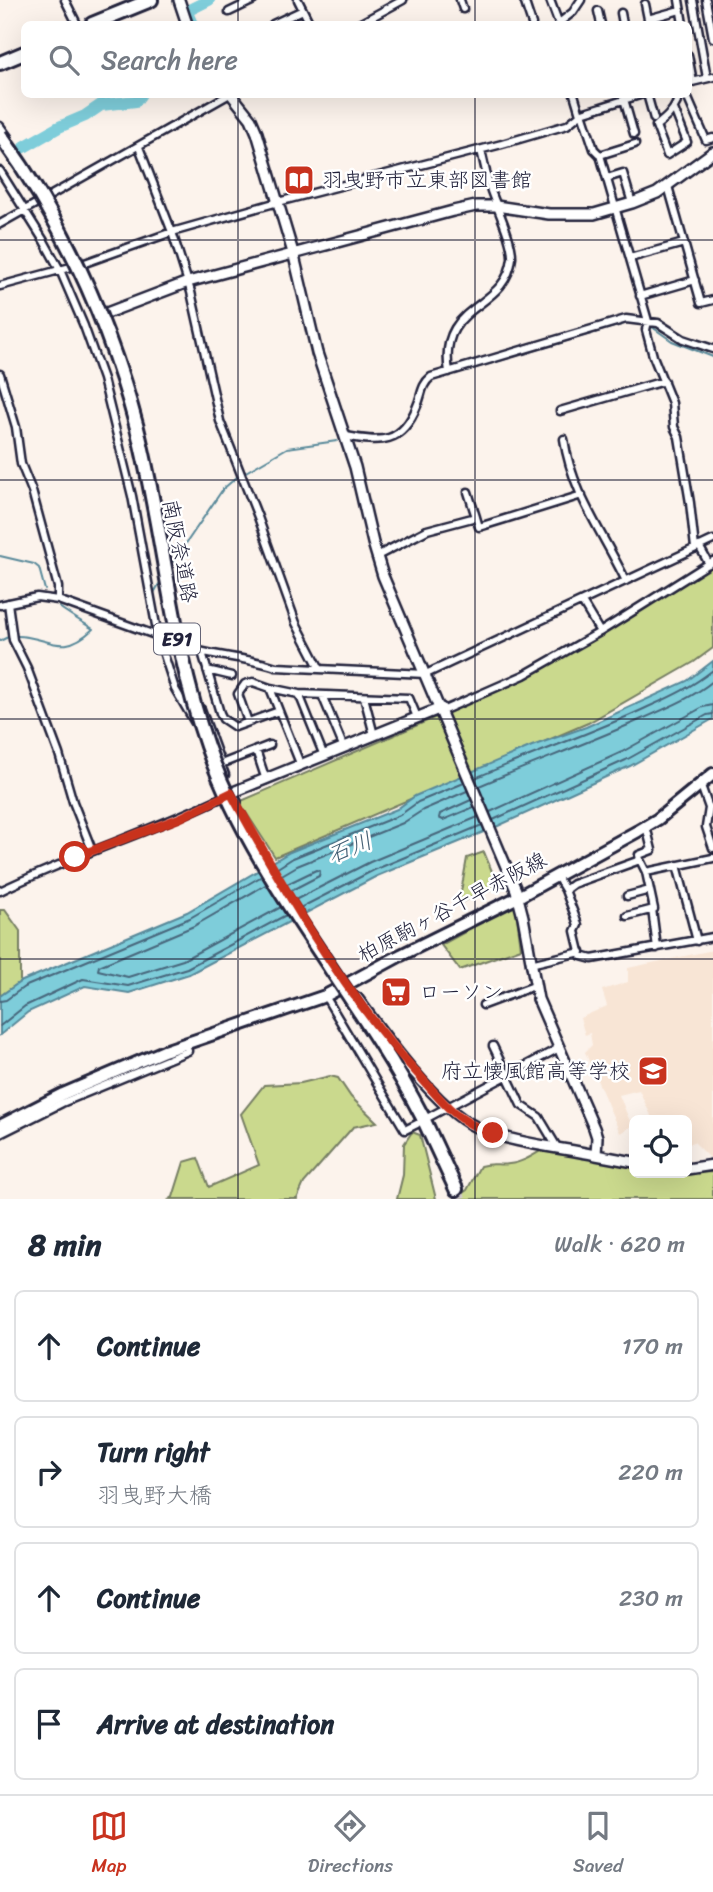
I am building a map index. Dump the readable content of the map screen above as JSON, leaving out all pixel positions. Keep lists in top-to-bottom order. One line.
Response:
{"streets":{"highway":["南阪奈道路","E91"],"main road":["柏原駒ヶ谷千早赤阪線"]},"water":["石川"],"places":{"library":["羽曳野市立東部図書館"],"supermarket":["ローソン"],"school or university":["府立懐風館高等学校"]},"page":{"search":"Search here","heading":["8 min","Walk · 620 m"],"list":[["Continue","170 m"],["Turn right","羽曳野大橋","220 m"],["Continue","230 m"],"Arrive at destination"],"nav":["Map","Directions","Saved"]}}
